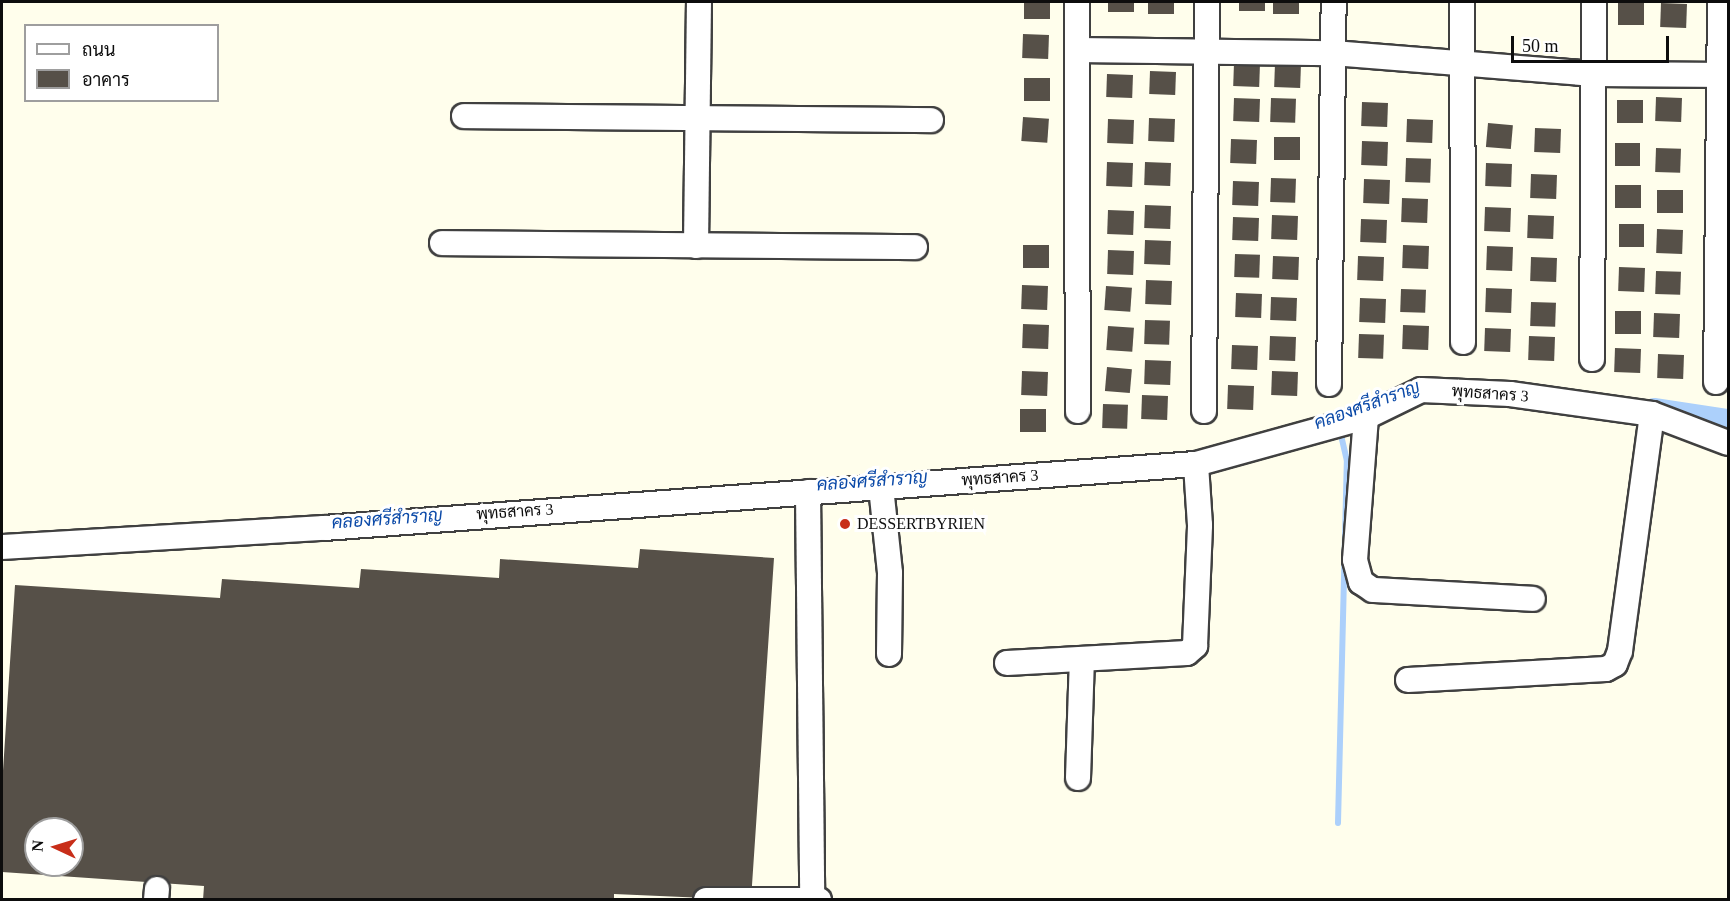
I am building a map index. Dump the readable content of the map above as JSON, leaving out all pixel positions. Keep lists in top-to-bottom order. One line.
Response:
{"streets":{"street":["พุทธสาคร 3"]},"water":["คลองศรีสำราญ"],"places":["DESSERTBYRIEN"],"legend":["ถนน","อาคาร"],"scale_bar":"50 m","north":"left"}
